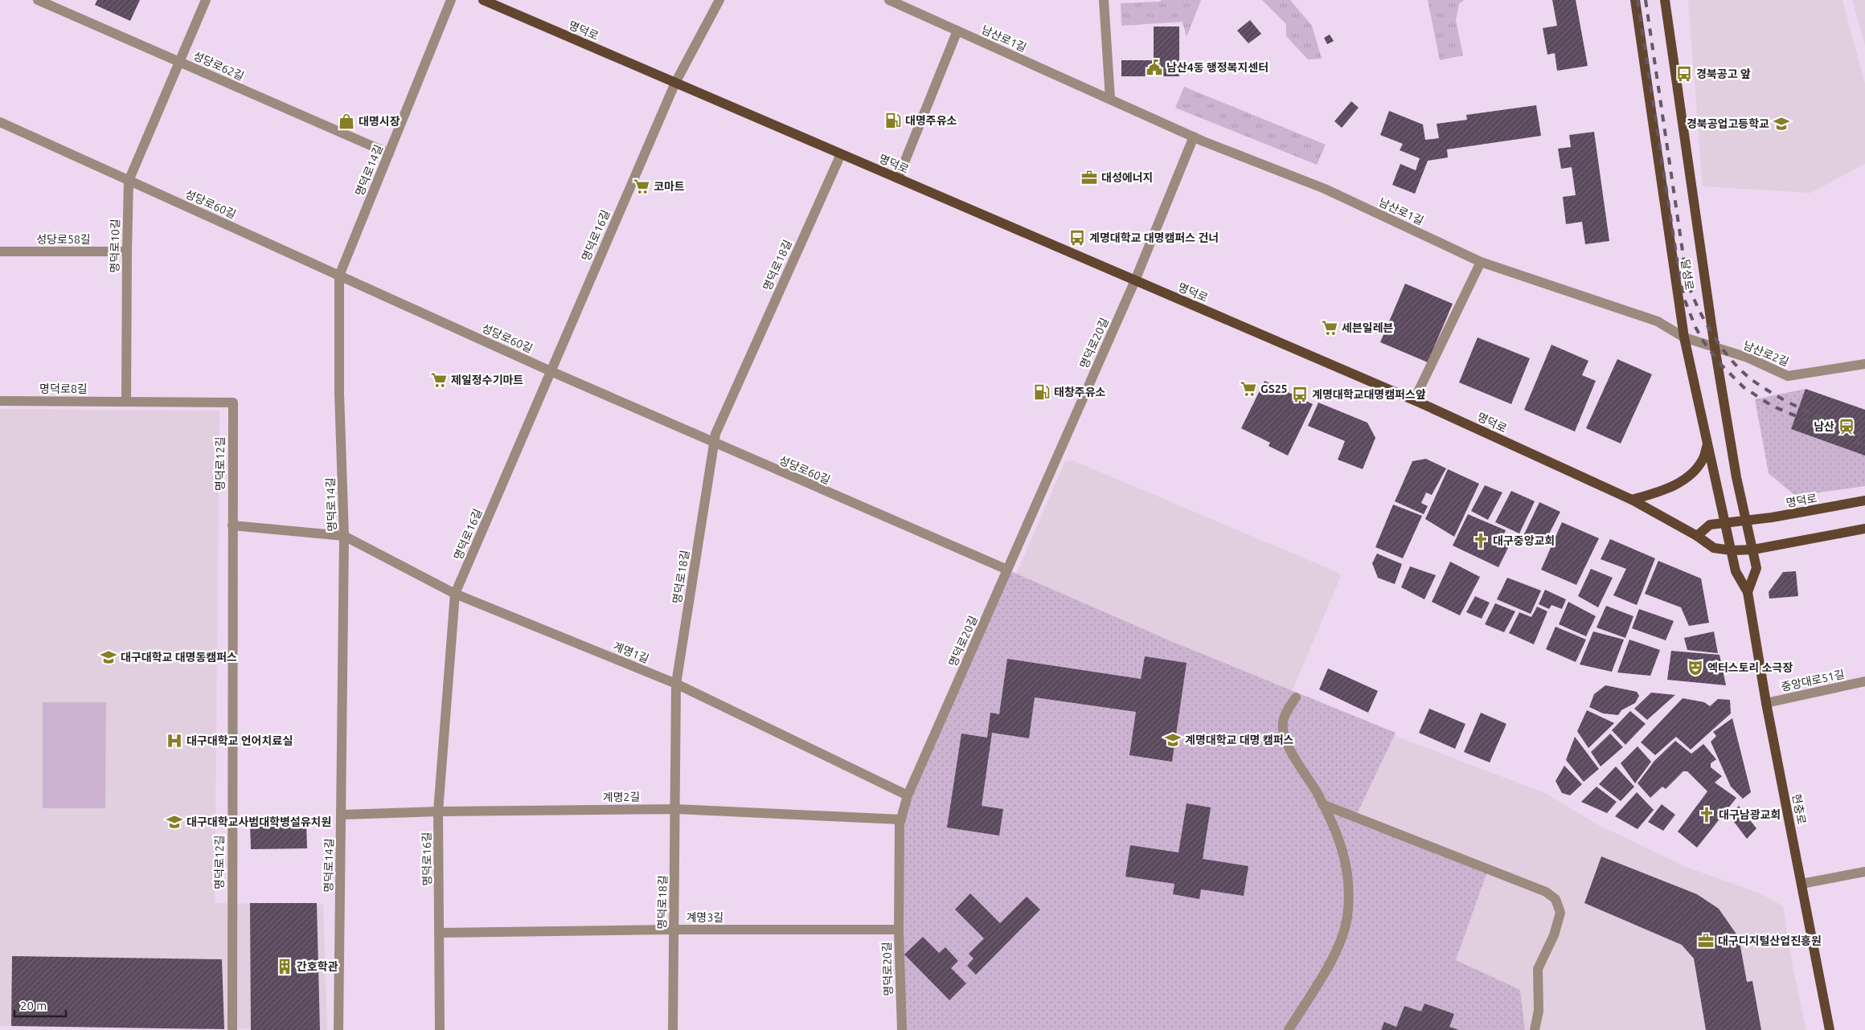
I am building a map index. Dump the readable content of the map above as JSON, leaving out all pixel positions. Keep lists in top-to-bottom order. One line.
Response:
{"streets":{"main road":["명덕로","달성로","현충로"],"street":["남산로1길","성당로62길","명덕로14길","성당로60길","명덕로16길","성당로58길","명덕로10길","명덕로18길","명덕로20길","남산로2길","명덕로8길","명덕로12길","계명1길","중앙대로51길","계명2길","계명3길"]},"crossings":[["명덕로","명덕로16길"],["명덕로","명덕로18길"],["명덕로","달성로"],["명덕로","명덕로20길"],["명덕로","현충로"],["남산로1길","달성로"],["남산로1길","명덕로20길"],["남산로1길","남산로2길"],["성당로62길","명덕로14길"],["성당로62길","명덕로10길"],["명덕로14길","성당로60길"],["명덕로14길","계명1길"],["명덕로14길","계명2길"],["성당로60길","명덕로16길"],["성당로60길","명덕로10길"],["성당로60길","명덕로18길"],["성당로60길","명덕로20길"],["명덕로16길","계명1길"],["명덕로16길","계명2길"],["명덕로16길","계명3길"],["성당로58길","명덕로10길"],["명덕로10길","명덕로8길"],["명덕로10길","명덕로12길"],["명덕로18길","계명1길"],["명덕로18길","계명2길"],["명덕로18길","계명3길"],["달성로","남산로2길"],["달성로","현충로"],["명덕로20길","계명1길"],["명덕로20길","계명2길"],["명덕로20길","계명3길"],["남산로2길","현충로"],["명덕로8길","명덕로12길"],["중앙대로51길","현충로"]],"places":{"public building":["남산4동 행정복지센터"],"bus stop":["경북공고 앞","계명대학교 대명캠퍼스 건너","계명대학교대명캠퍼스앞"],"fuel station":["대명주유소","태창주유소"],"shop":["대명시장"],"school or university":["경북공업고등학교","대구대학교 대명동캠퍼스","계명대학교 대명 캠퍼스","대구대학교사범대학병설유치원"],"office":["대성에너지","대구디지털산업진흥원"],"supermarket":["코마트","세븐일레븐","제일정수기마트","GS25"],"station":["남산"],"church":["대구중앙교회","대구남광교회"],"theatre":["엑터스토리 소극장"],"hospital":["대구대학교 언어치료실"],"building":["간호학관"]},"scale_bar":"20 m"}
